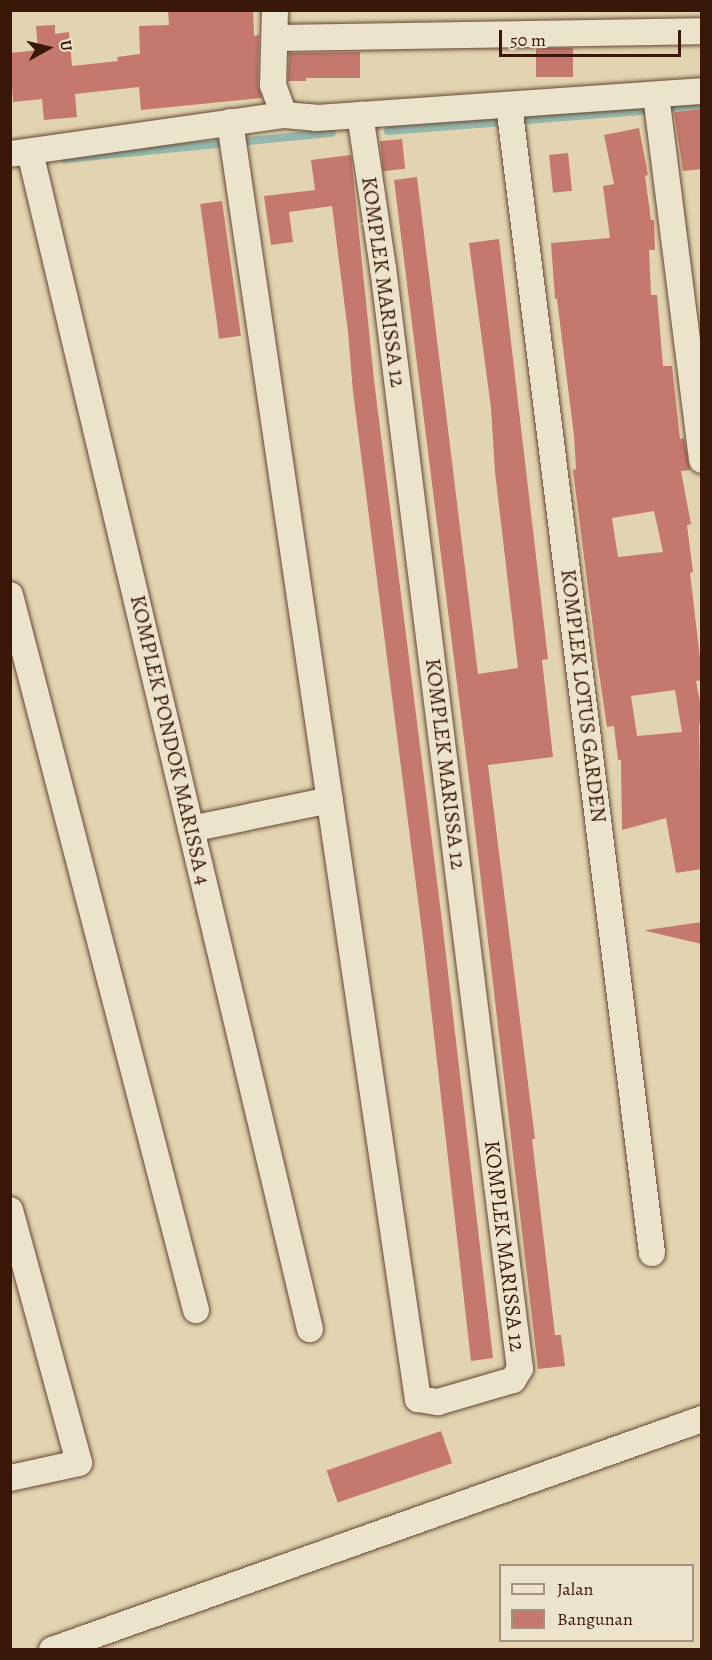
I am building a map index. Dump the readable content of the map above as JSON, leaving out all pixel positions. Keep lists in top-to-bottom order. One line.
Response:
{"streets":{"street":["KOMPLEK MARISSA 12","KOMPLEK LOTUS GARDEN","KOMPLEK PONDOK MARISSA 4"]},"legend":["Jalan","Bangunan"],"scale_bar":"50 m","north":"right"}
